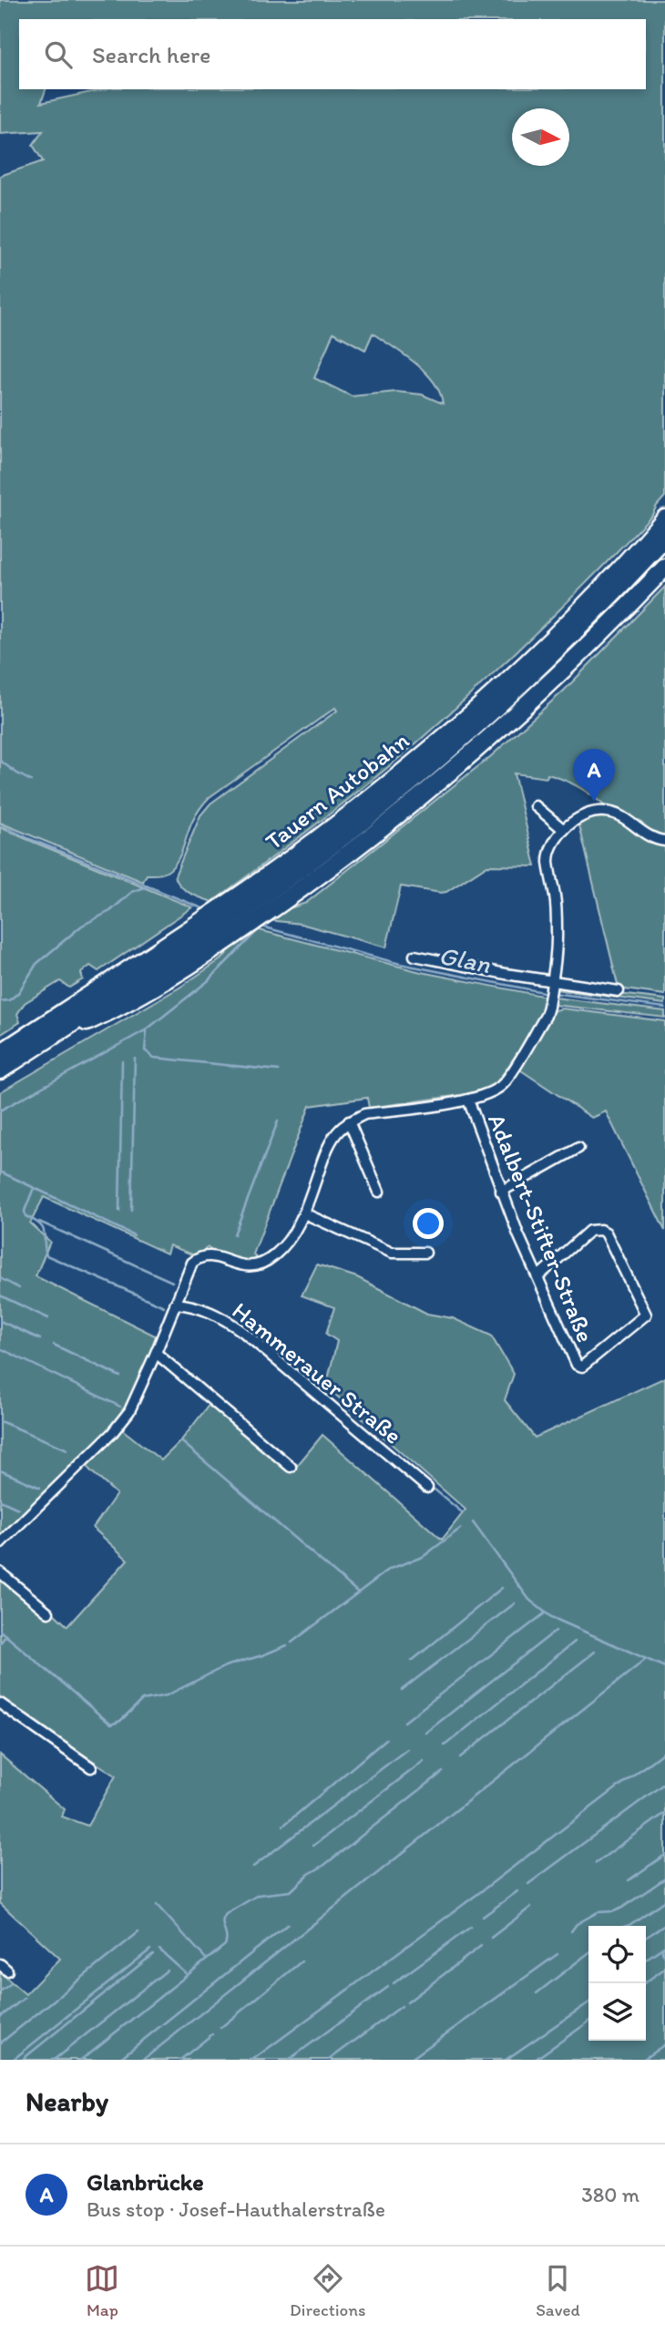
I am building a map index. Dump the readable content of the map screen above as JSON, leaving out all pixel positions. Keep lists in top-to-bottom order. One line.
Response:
{"streets":{"highway":["Tauern Autobahn"],"street":["Adalbert-Stifter-Straße","Hammerauer Straße"]},"water":["Glan"],"north":"right","page":{"search":"Search here","pins":"A","heading":"Nearby","list":[{"mark":"A","name":"Glanbrücke","note":"Bus stop · Josef-Hauthalerstraße","value":"380 m"}],"nav":["Map","Directions","Saved"]}}
